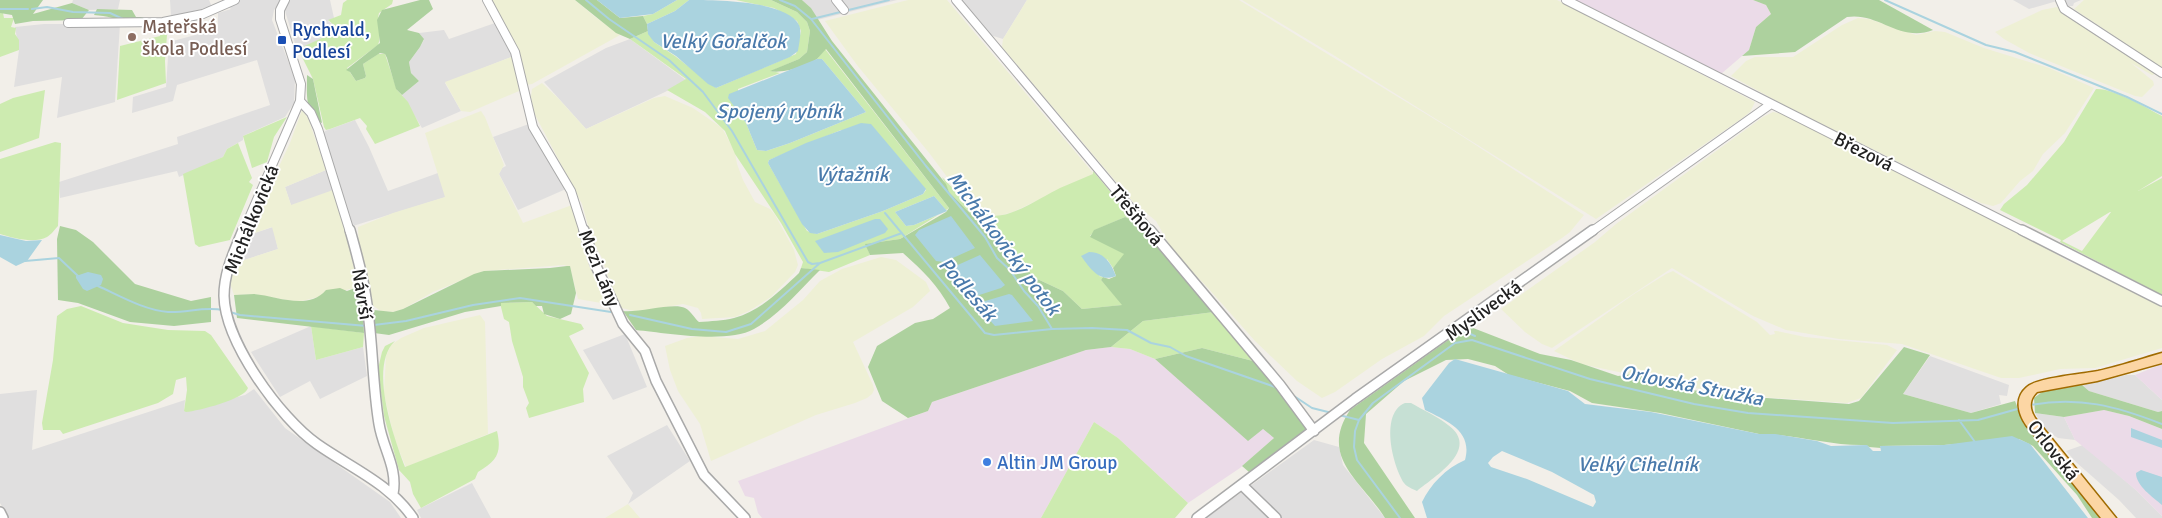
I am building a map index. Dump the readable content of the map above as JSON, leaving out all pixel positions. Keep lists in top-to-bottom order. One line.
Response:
{"streets":{"main road":["Orlovská"],"street":["Březová","Třešňová","Michálkovická","Mezi Lány","Návrší","Myslivecká"]},"crossings":[["Březová","Myslivecká"],["Třešňová","Myslivecká"],["Michálkovická","Návrší"]],"water":["Velký Gořalčok","Spojený rybník","Výtažník","Michálkovický potok","Podlesák","Orlovská Stružka","Velký Cihelník"],"places":{"other":["Mateřská škola Podlesí","Altin JM Group"],"transit":["Rychvald, Podlesí"]}}
